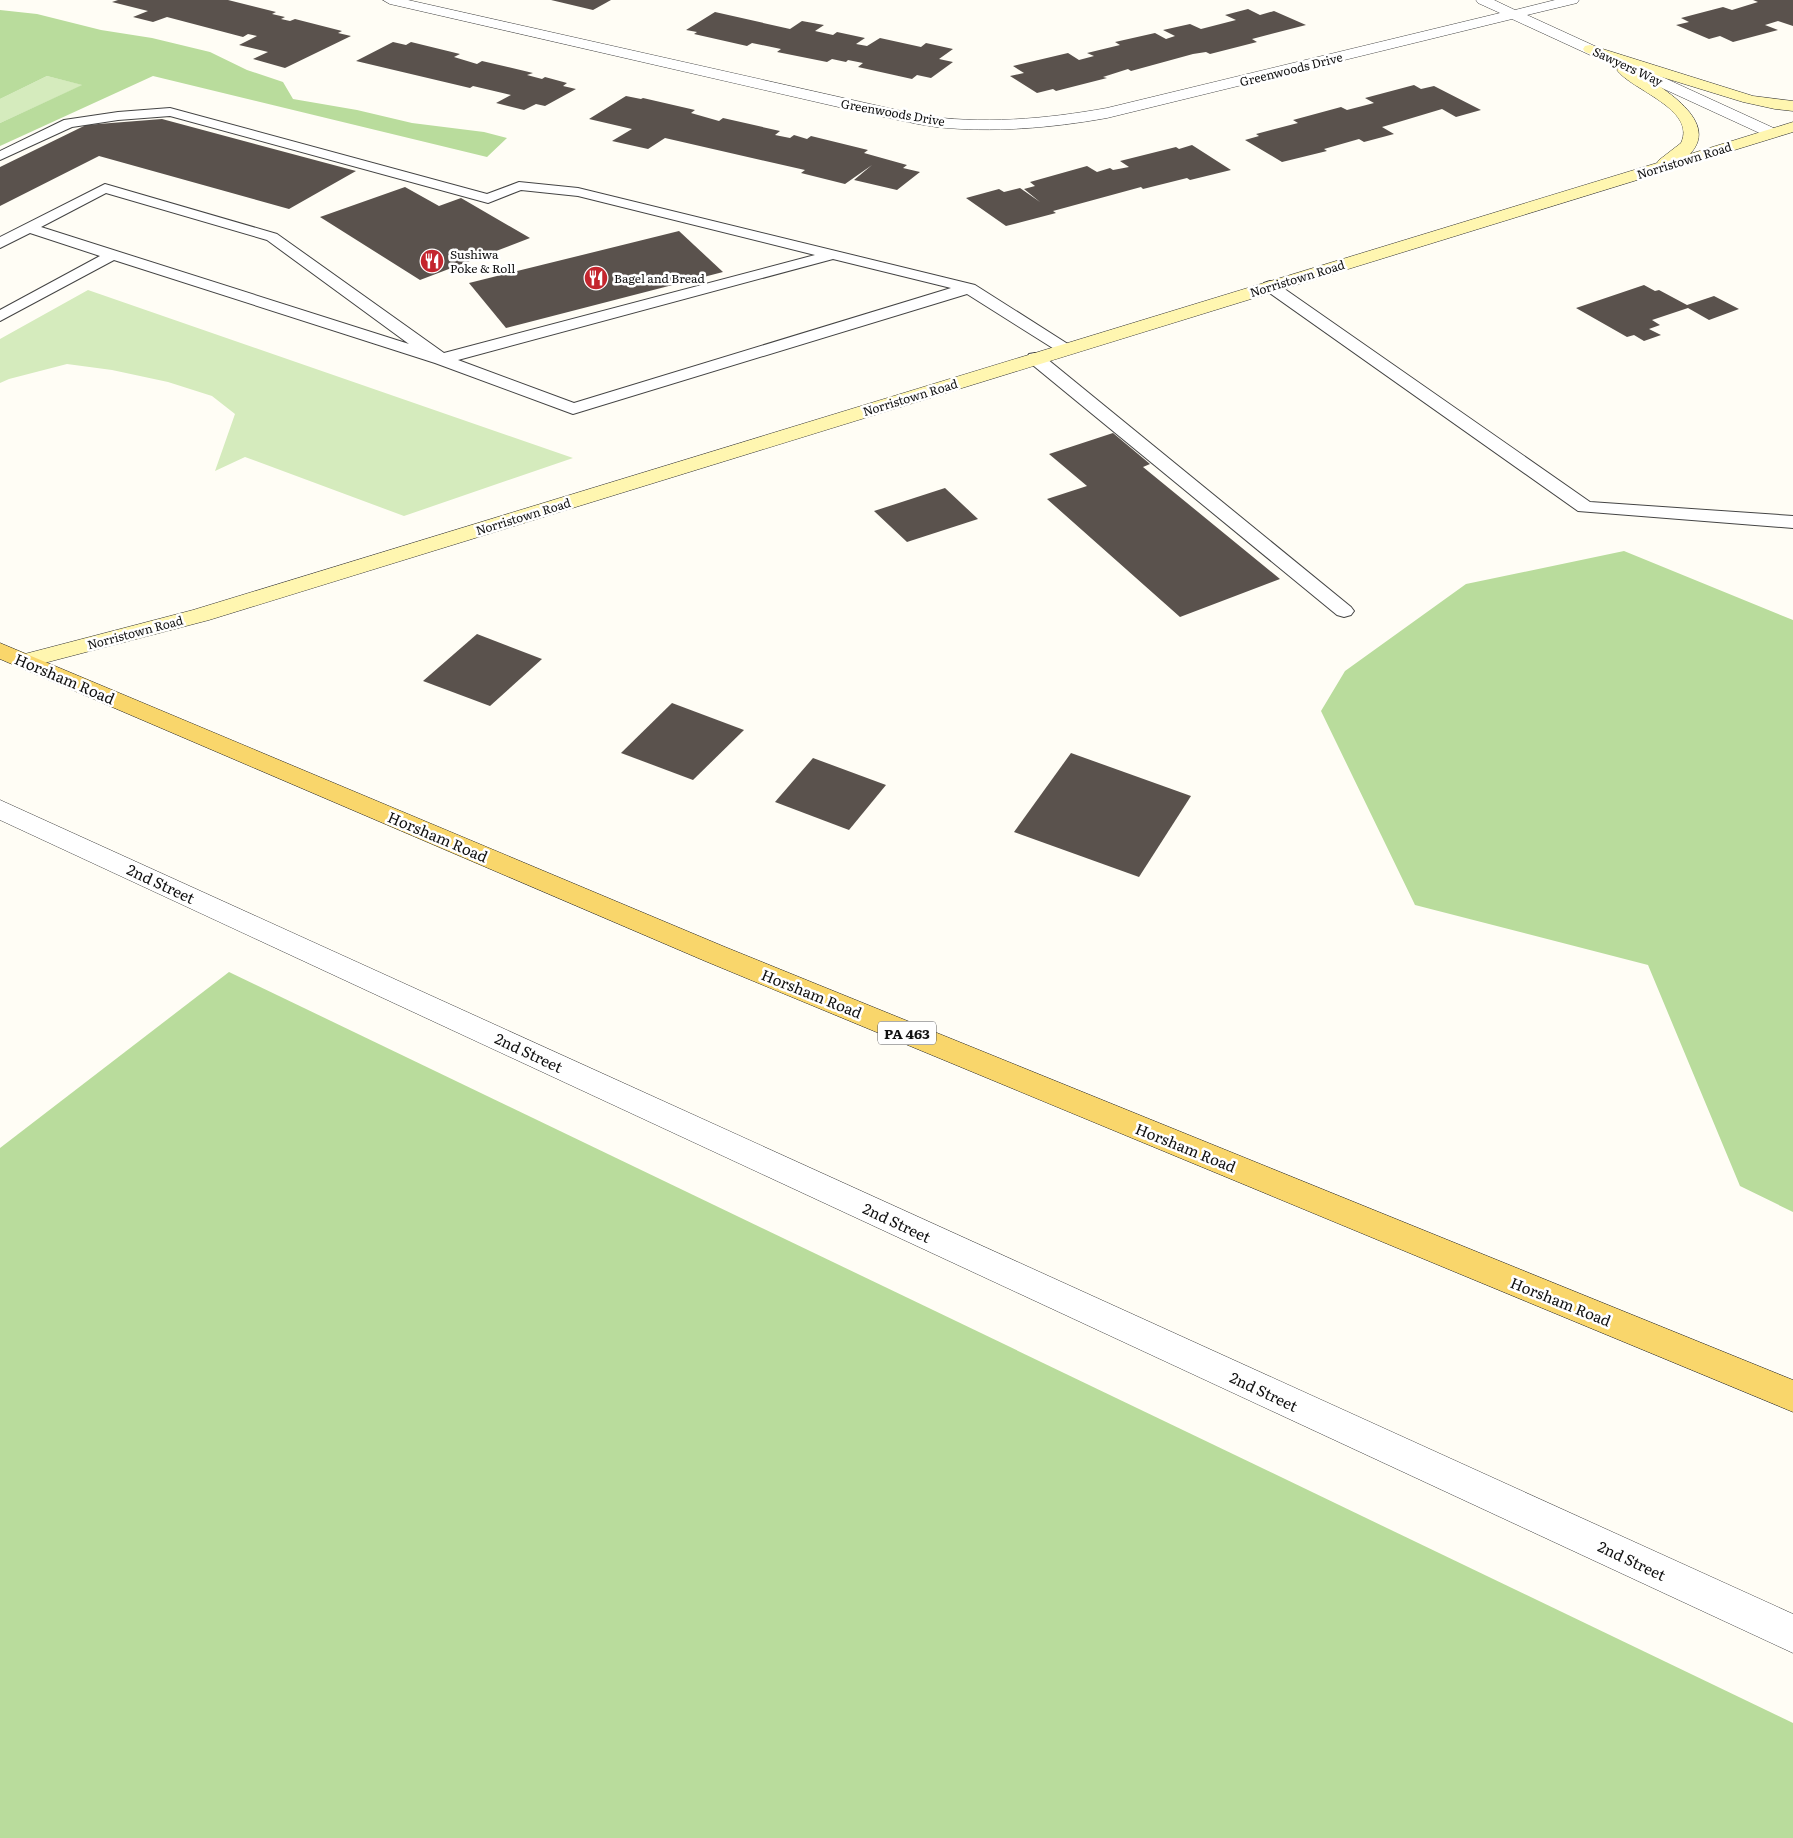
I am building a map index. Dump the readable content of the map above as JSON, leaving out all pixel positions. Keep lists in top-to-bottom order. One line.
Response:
{"streets":{"main road":["Norristown Road","Horsham Road","PA 463"],"street":["Sawyers Way","Greenwoods Drive","2nd Street"]},"crossings":[["Sawyers Way","Greenwoods Drive"],["Sawyers Way","Norristown Road"],["Norristown Road","Horsham Road"]],"places":{"restaurant":["Sushiwa Poke & Roll","Bagel and Bread"]}}
